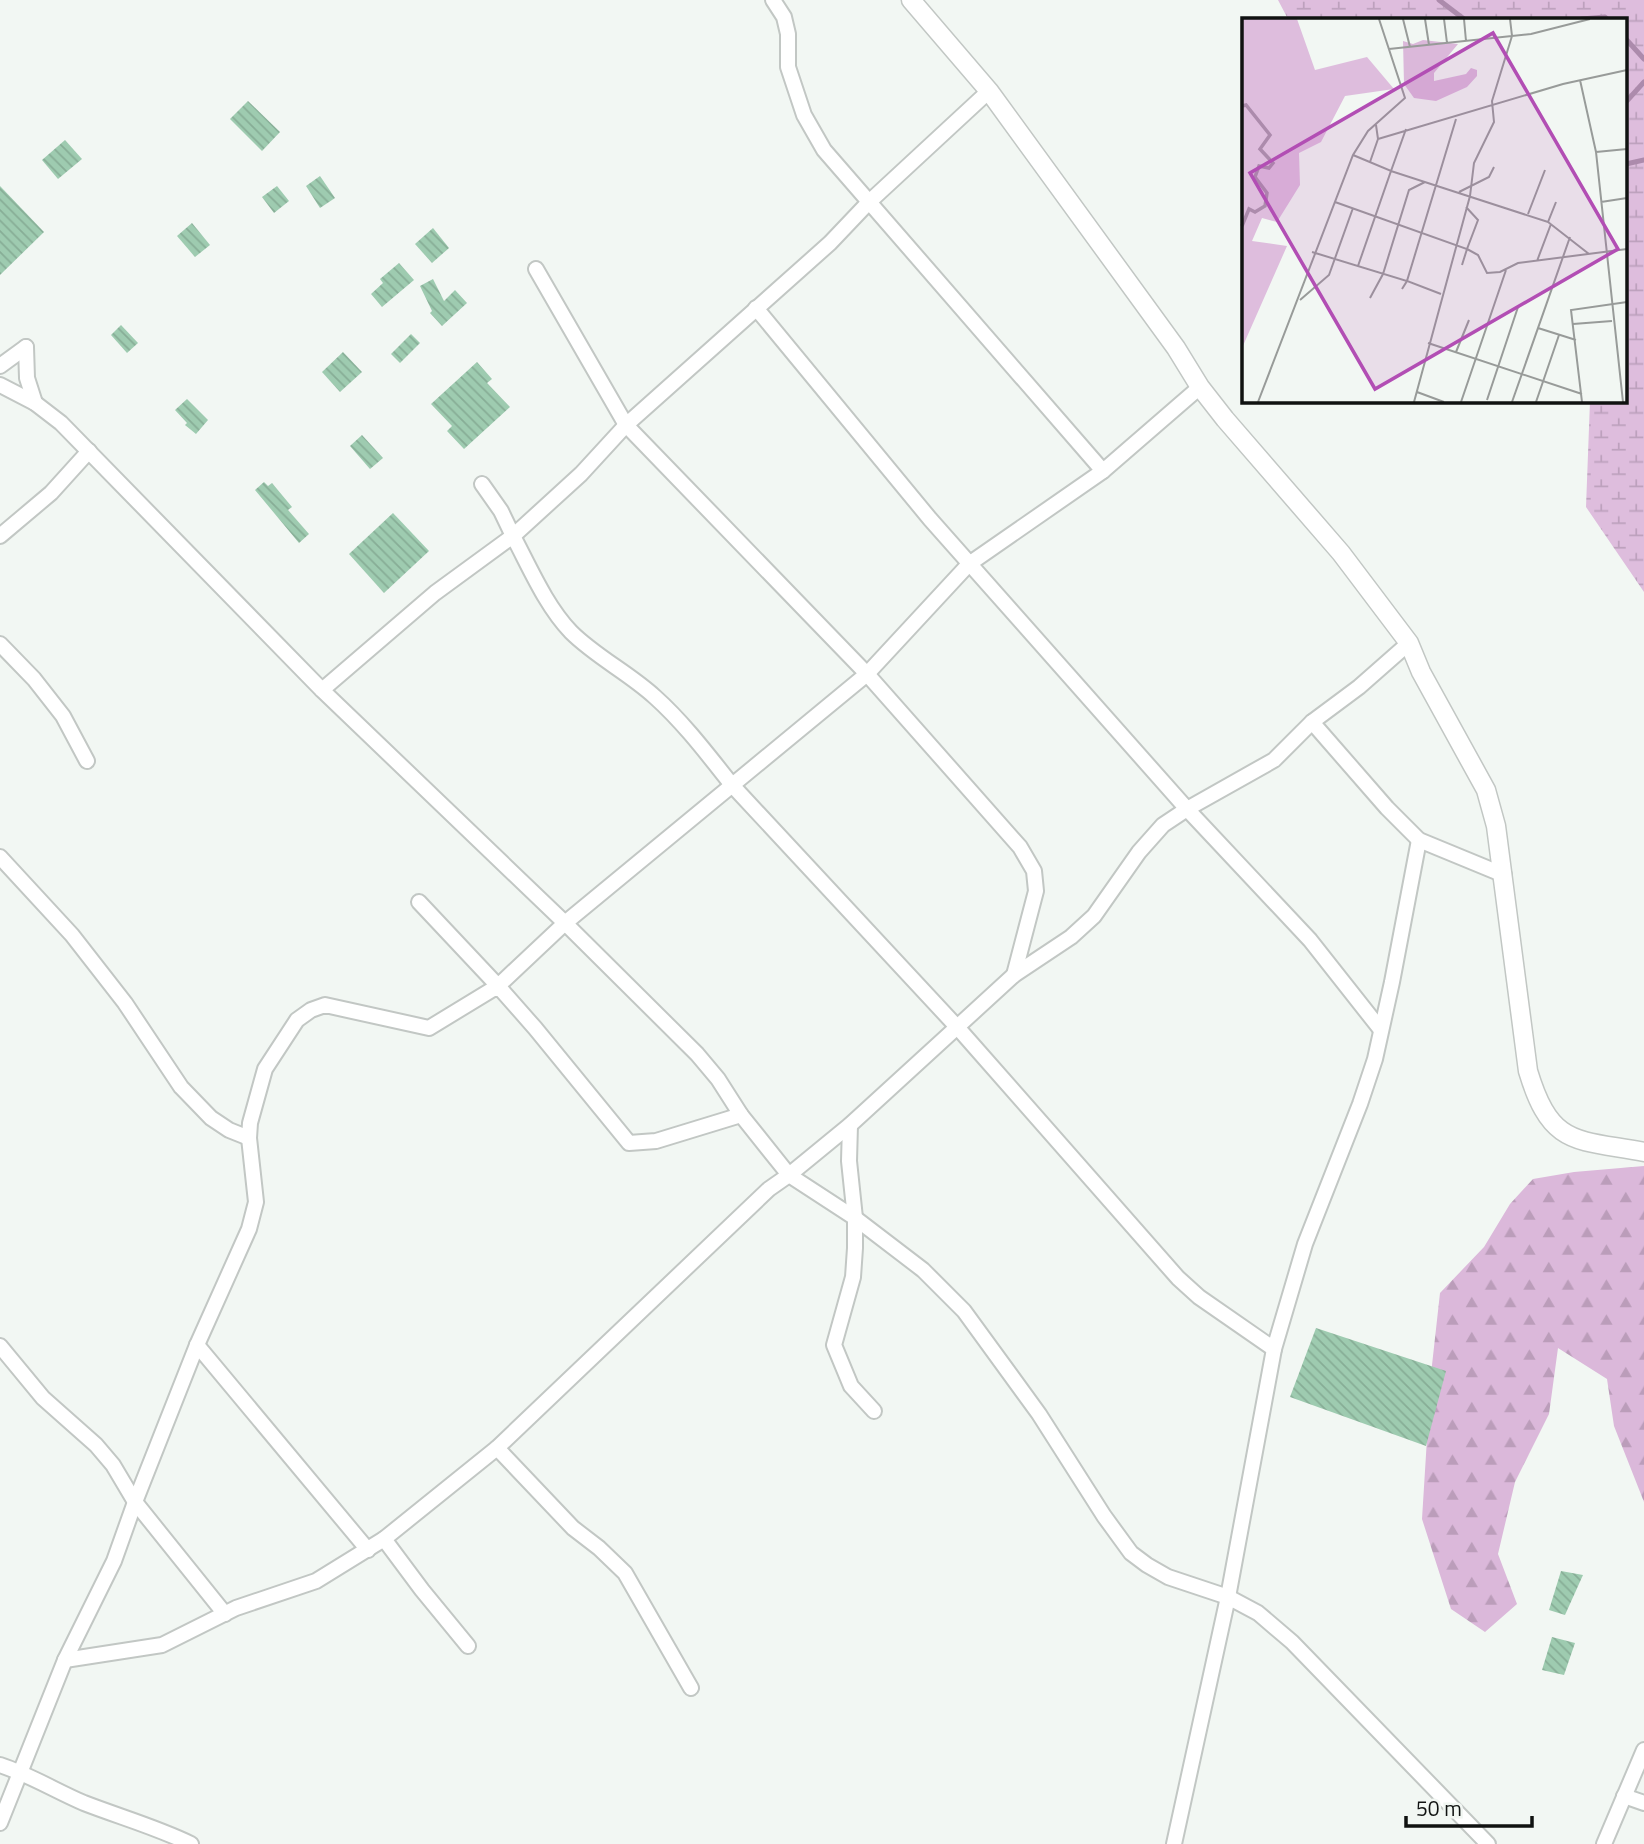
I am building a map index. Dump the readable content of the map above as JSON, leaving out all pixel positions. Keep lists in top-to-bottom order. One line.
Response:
{"scale_bar":"50 m"}
